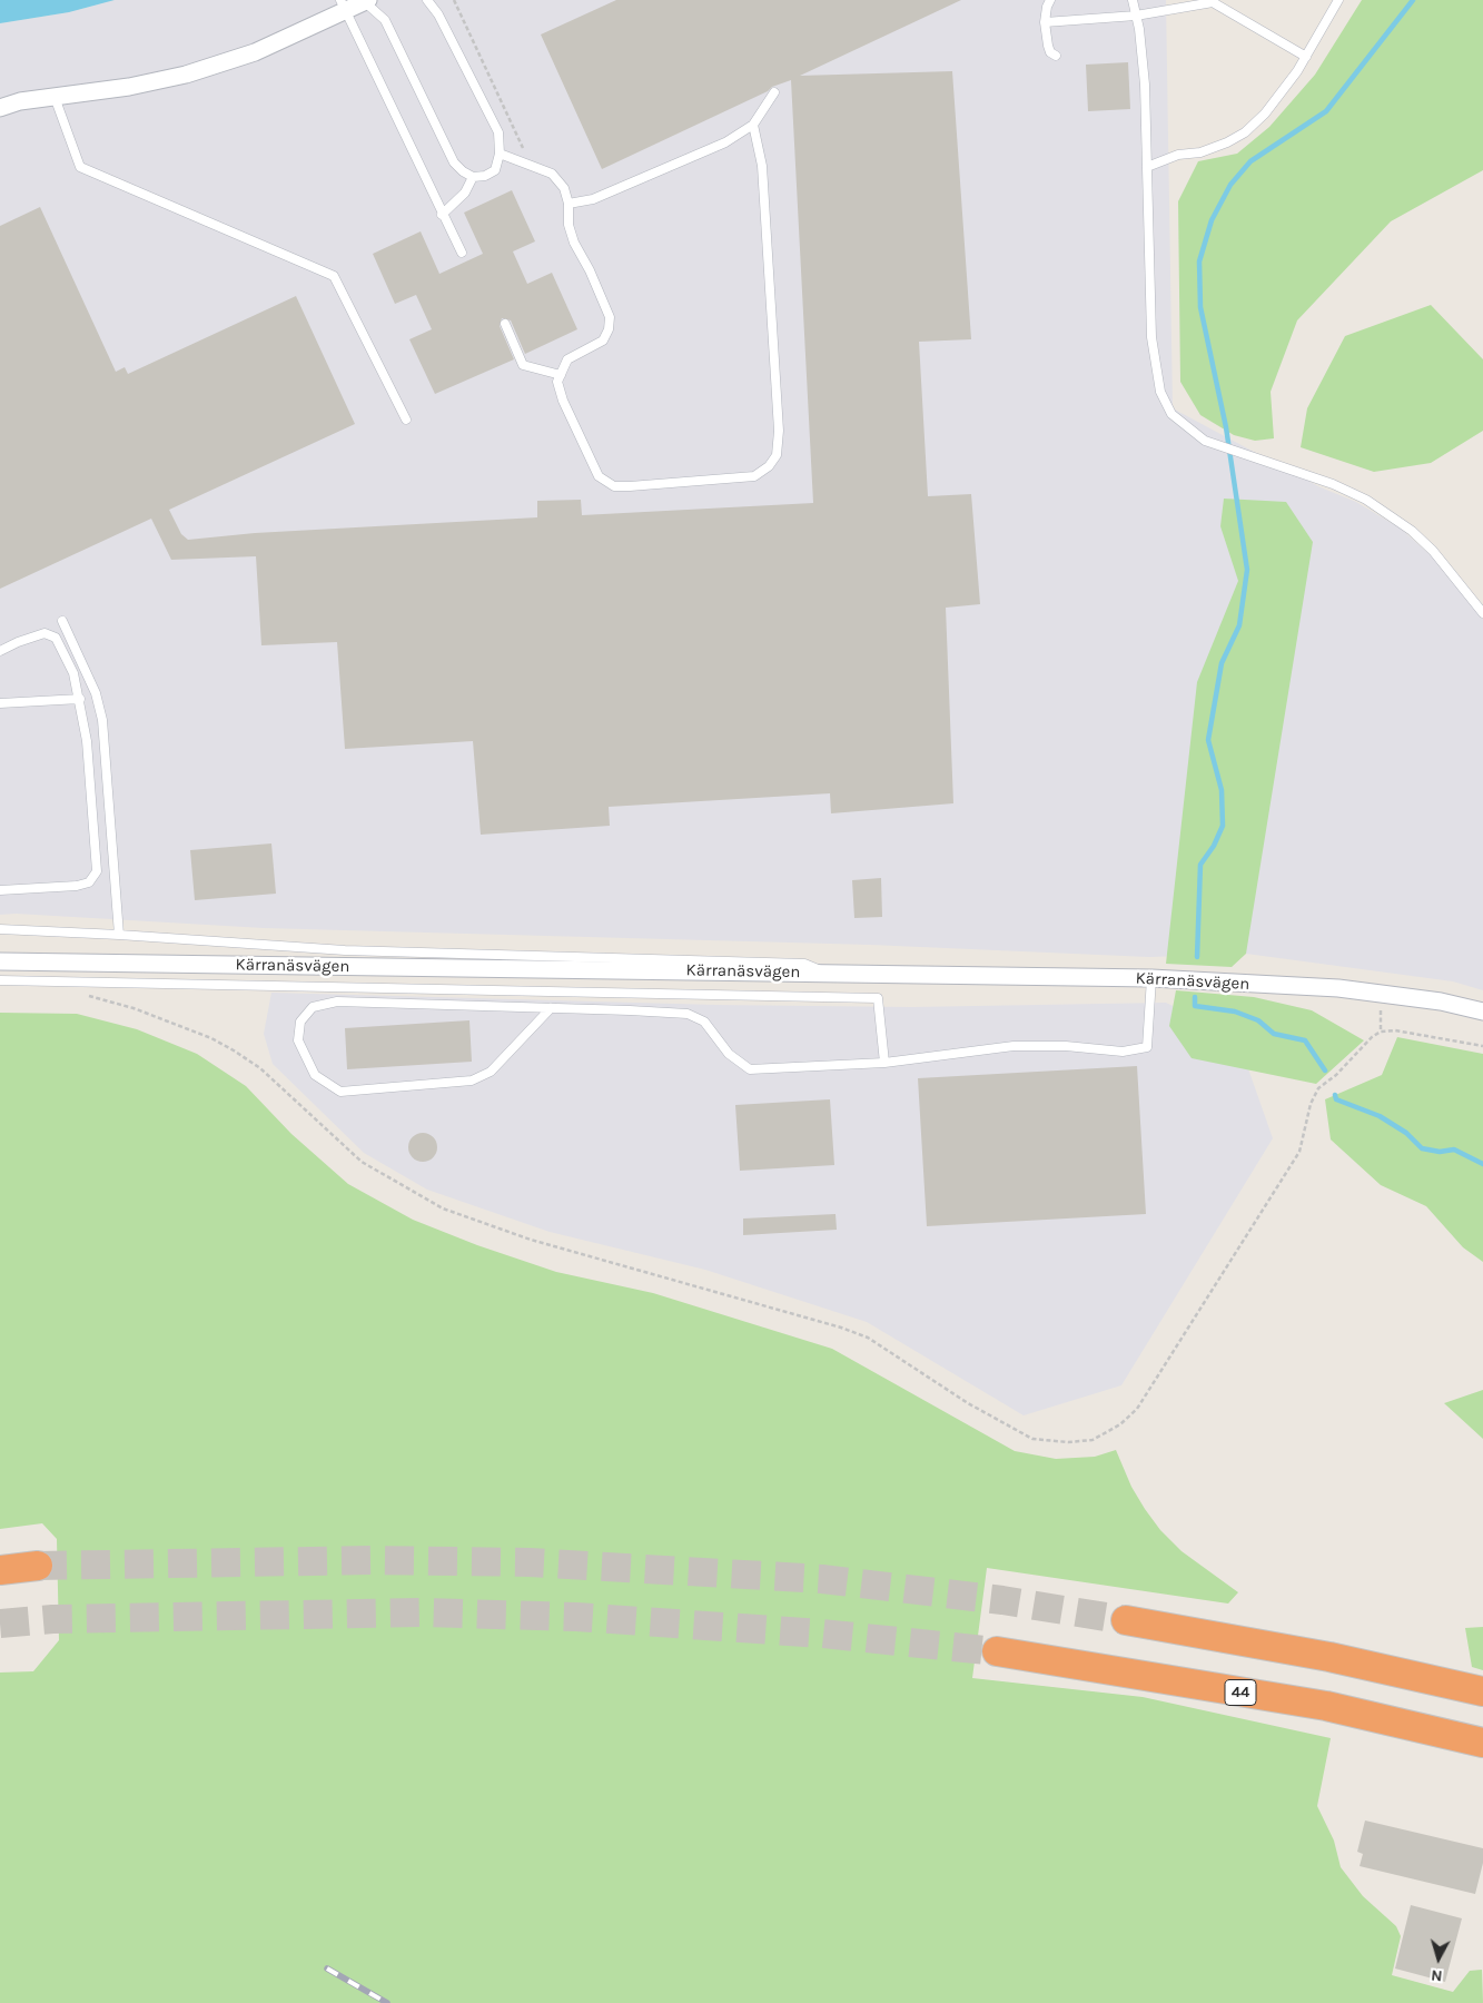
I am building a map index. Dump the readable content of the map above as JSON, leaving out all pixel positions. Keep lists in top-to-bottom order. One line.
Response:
{"streets":{"highway":["44"],"street":["Kärranäsvägen"]},"north":"bottom"}
